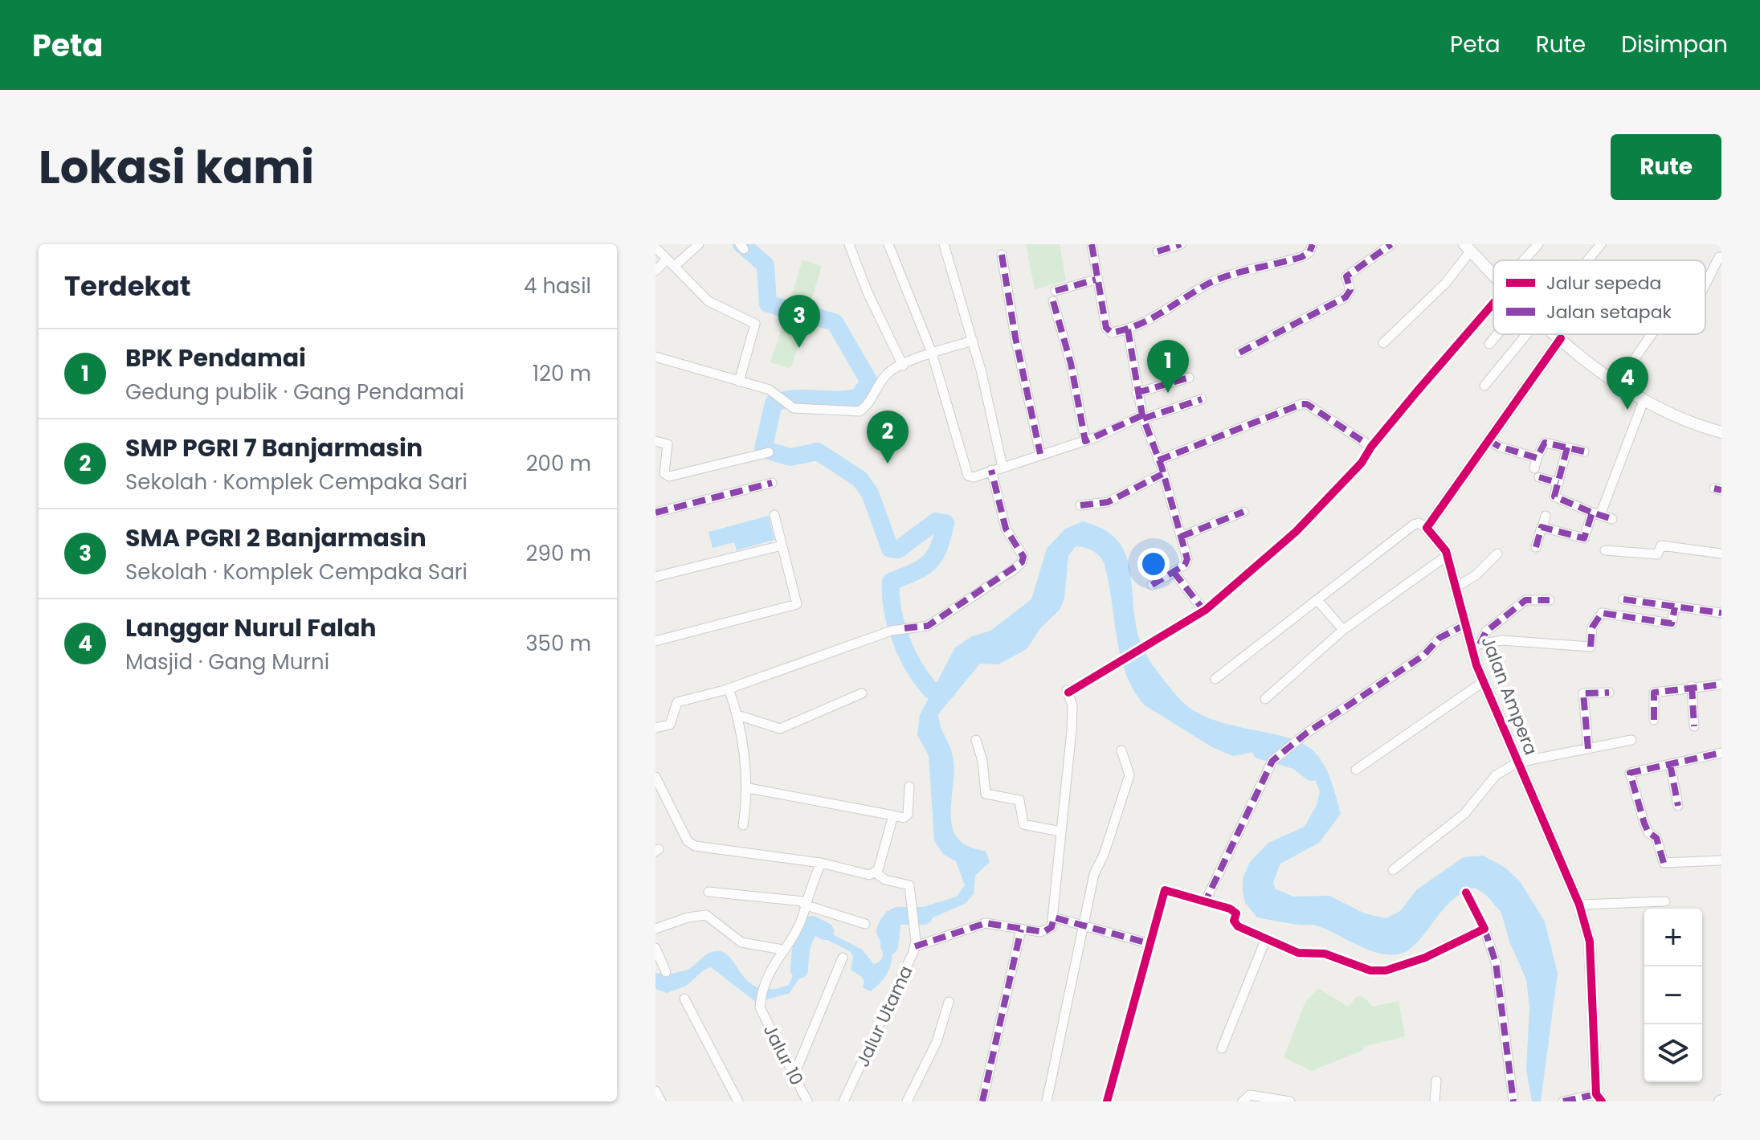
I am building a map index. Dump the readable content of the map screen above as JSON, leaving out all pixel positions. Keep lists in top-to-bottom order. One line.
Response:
{"streets":{"street":["Jalan Ampera","Jalur Utama","Jalur 10"]},"legend":["Jalur sepeda","Jalan setapak"],"page":{"header":"Peta","nav":["Peta","Rute","Disimpan"],"title":"Lokasi kami","buttons":"Rute","heading":["Terdekat","4 hasil"],"pins":["3","1","4","2"],"list":[{"mark":"1","name":"BPK Pendamai","note":"Gedung publik · Gang Pendamai","value":"120 m"},{"mark":"2","name":"SMP PGRI 7 Banjarmasin","note":"Sekolah · Komplek Cempaka Sari","value":"200 m"},{"mark":"3","name":"SMA PGRI 2 Banjarmasin","note":"Sekolah · Komplek Cempaka Sari","value":"290 m"},{"mark":"4","name":"Langgar Nurul Falah","note":"Masjid · Gang Murni","value":"350 m"}],"map_buttons":["+","−"]}}
